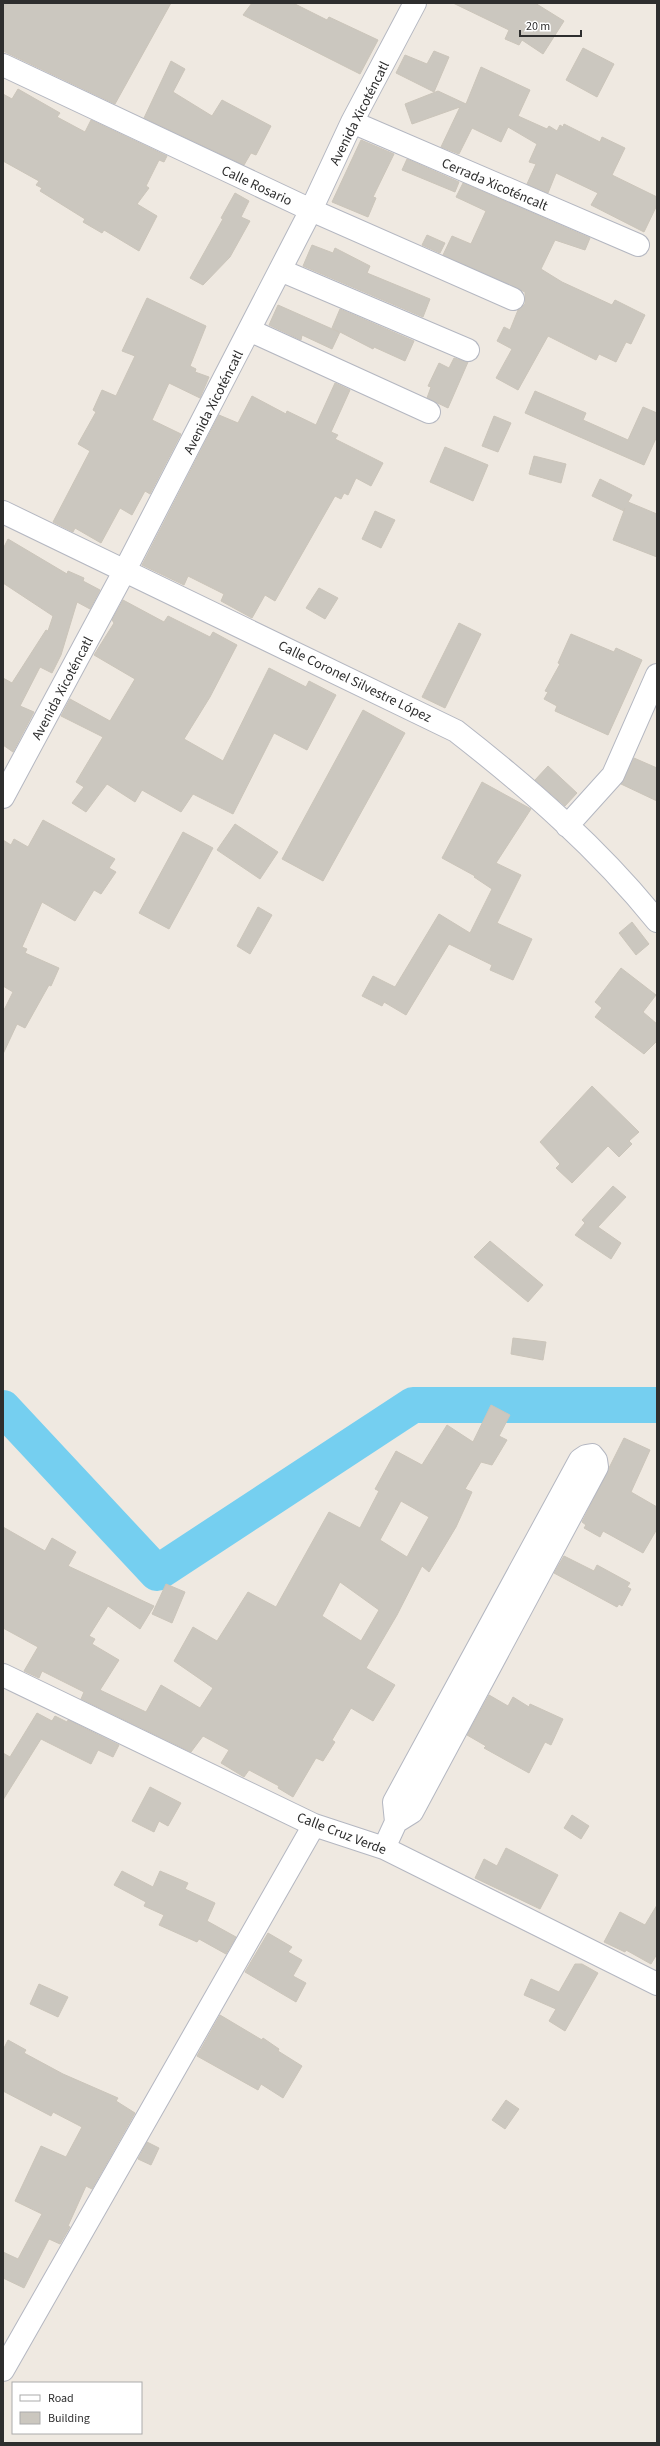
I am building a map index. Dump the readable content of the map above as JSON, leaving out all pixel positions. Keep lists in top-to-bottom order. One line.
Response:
{"streets":{"street":["Avenida Xicoténcatl","Cerrada Xicoténcalt","Calle Rosario","Calle Coronel Silvestre López","Calle Cruz Verde"]},"crossings":[["Avenida Xicoténcatl","Cerrada Xicoténcalt"],["Avenida Xicoténcatl","Calle Rosario"],["Avenida Xicoténcatl","Calle Coronel Silvestre López"]],"legend":["Road","Building"],"scale_bar":"20 m"}
